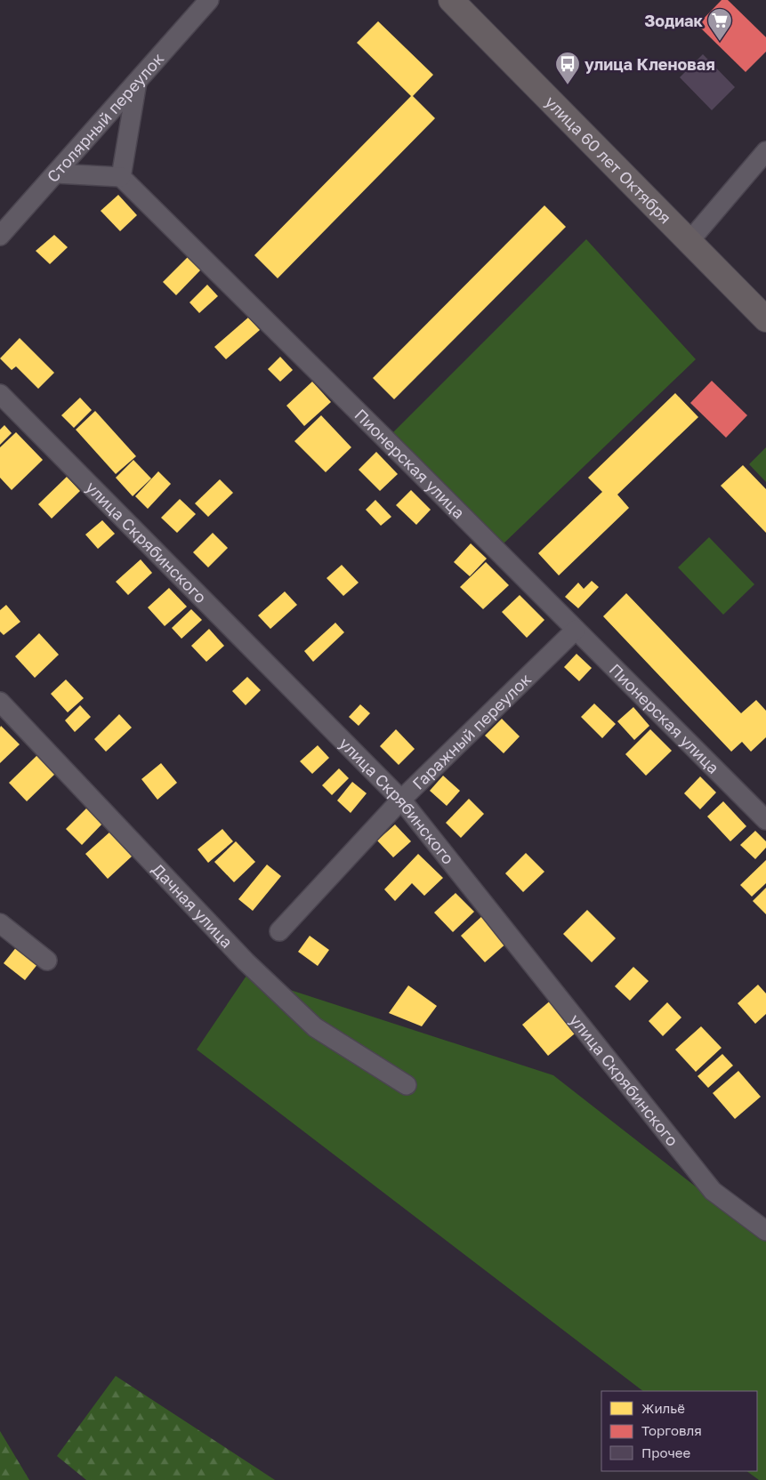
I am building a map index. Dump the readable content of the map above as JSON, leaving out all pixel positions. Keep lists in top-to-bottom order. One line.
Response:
{"streets":{"main road":["улица 60 лет Октября"],"street":["Столярный переулок","Пионерская улица","улица Скрябинского","Гаражный переулок","Дачная улица"]},"crossings":[["Пионерская улица","Гаражный переулок"],["улица Скрябинского","Гаражный переулок"]],"places":{"supermarket":["Зодиак"],"bus stop":["улица Кленовая"]},"legend":["Жильё","Торговля","Прочее"]}
